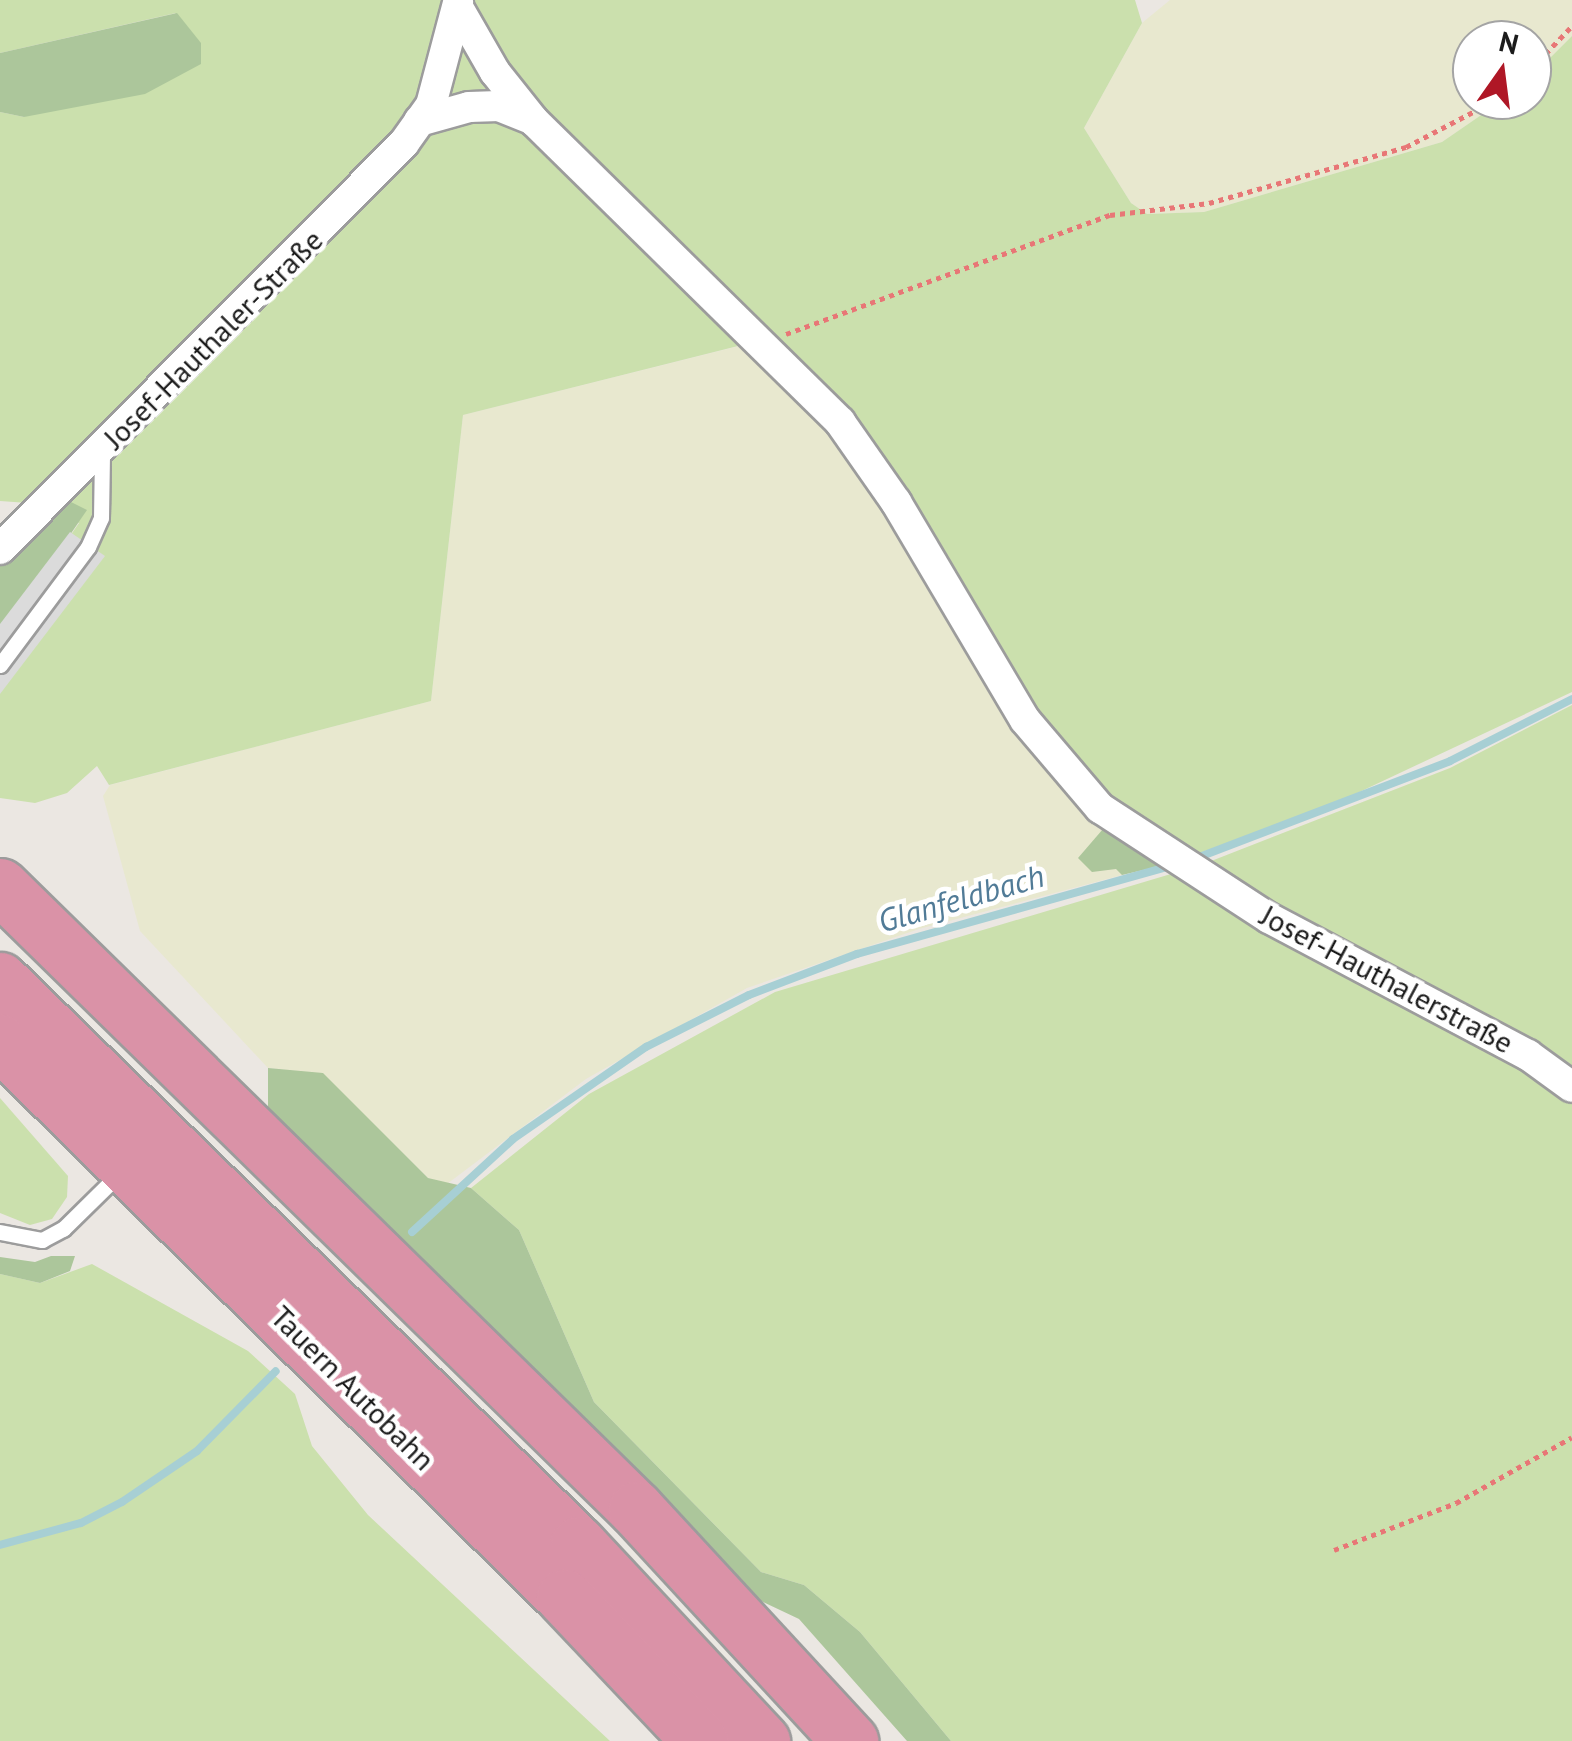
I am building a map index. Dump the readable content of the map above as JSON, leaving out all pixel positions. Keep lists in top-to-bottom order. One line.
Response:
{"streets":{"highway":["Tauern Autobahn"],"street":["Josef-Hauthaler-Straße","Josef-Hauthalerstraße"]},"crossings":[["Josef-Hauthaler-Straße","Josef-Hauthalerstraße"]],"water":["Glanfeldbach"],"north":"top"}
